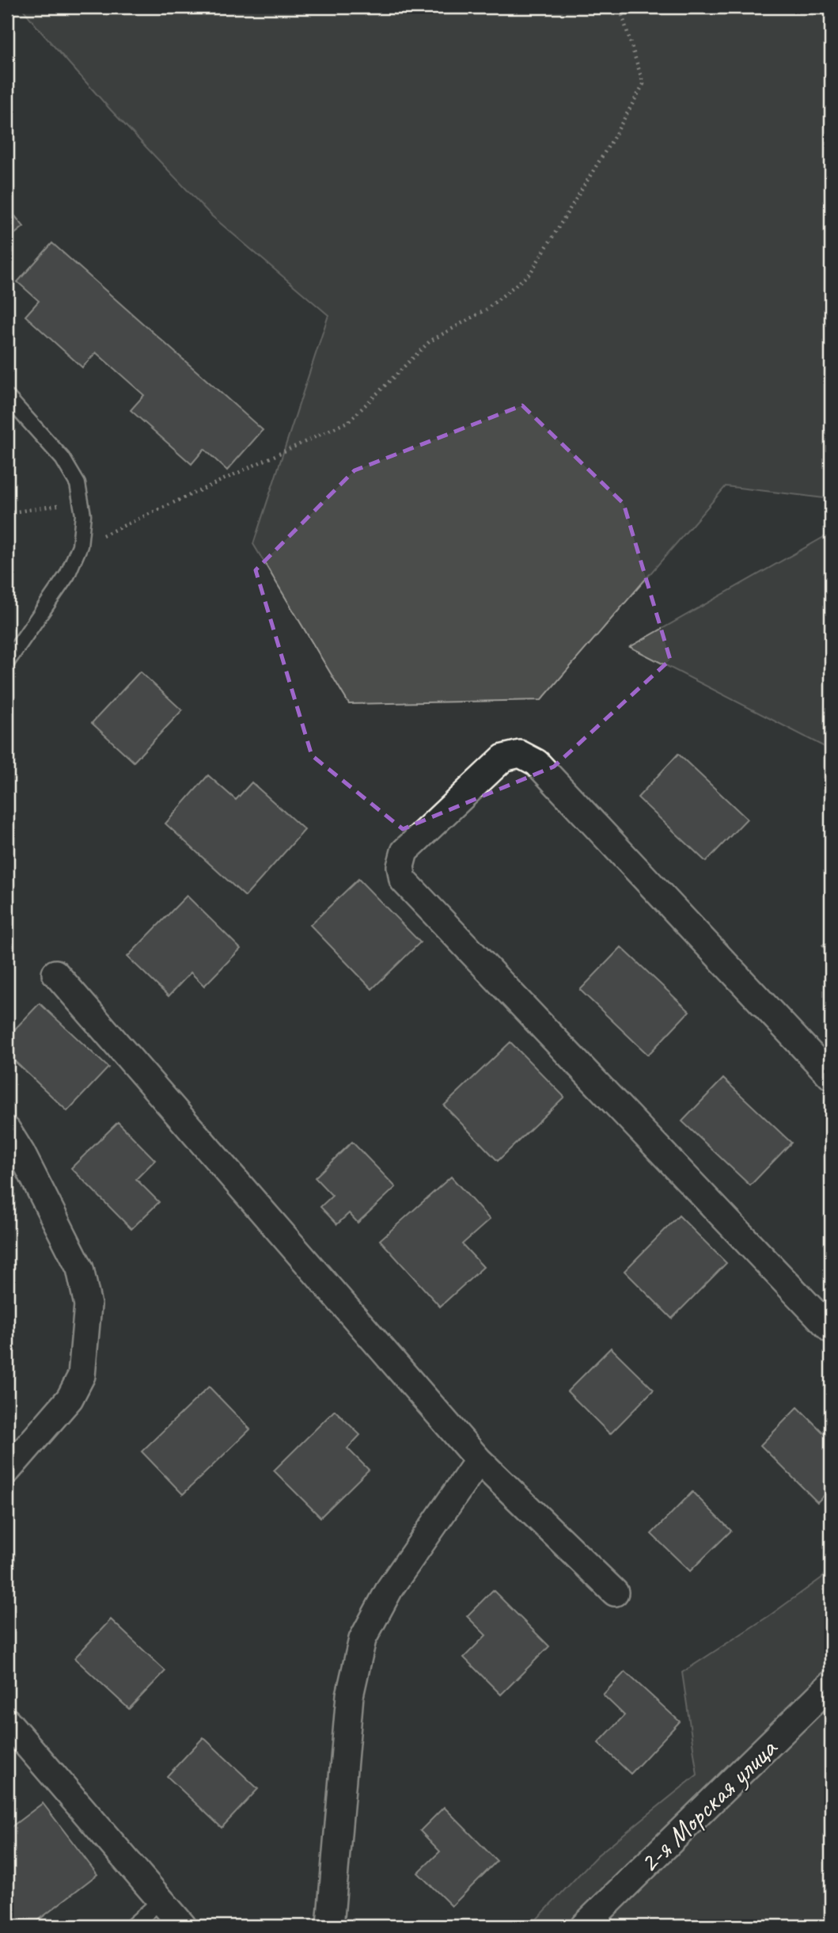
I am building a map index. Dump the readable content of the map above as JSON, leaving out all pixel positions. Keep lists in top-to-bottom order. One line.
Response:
{"streets":{"street":["2-я Морская улица"]}}
